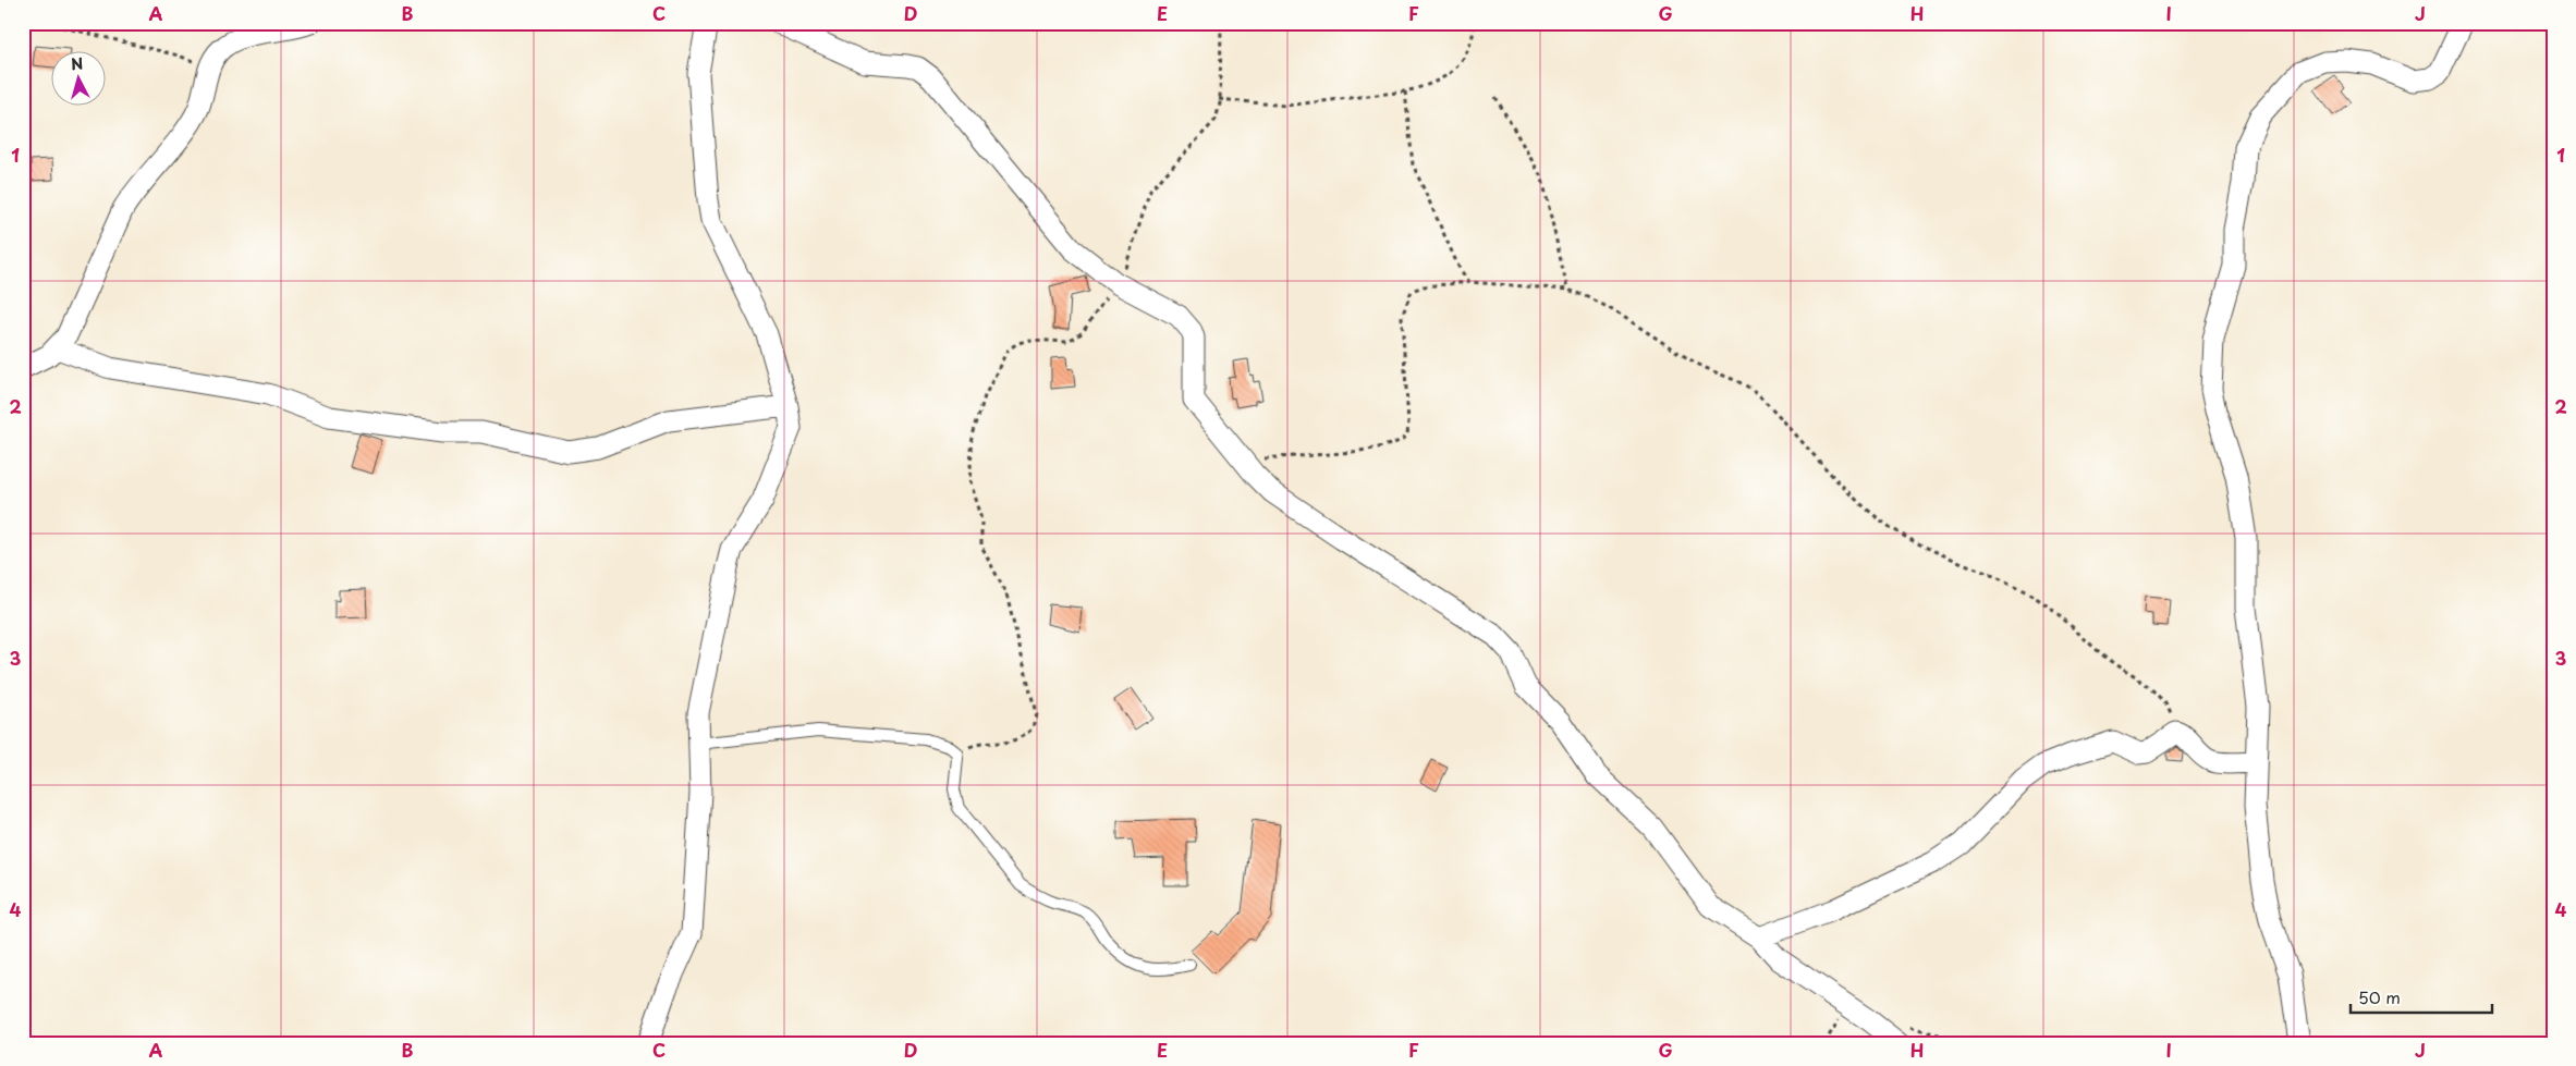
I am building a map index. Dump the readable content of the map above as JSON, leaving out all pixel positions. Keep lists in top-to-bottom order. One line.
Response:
{"scale_bar":"50 m","north":"top","grid":{"columns":["A","B","C","D","E","F","G","H","I","J"],"rows":["1","2","3","4"]}}
